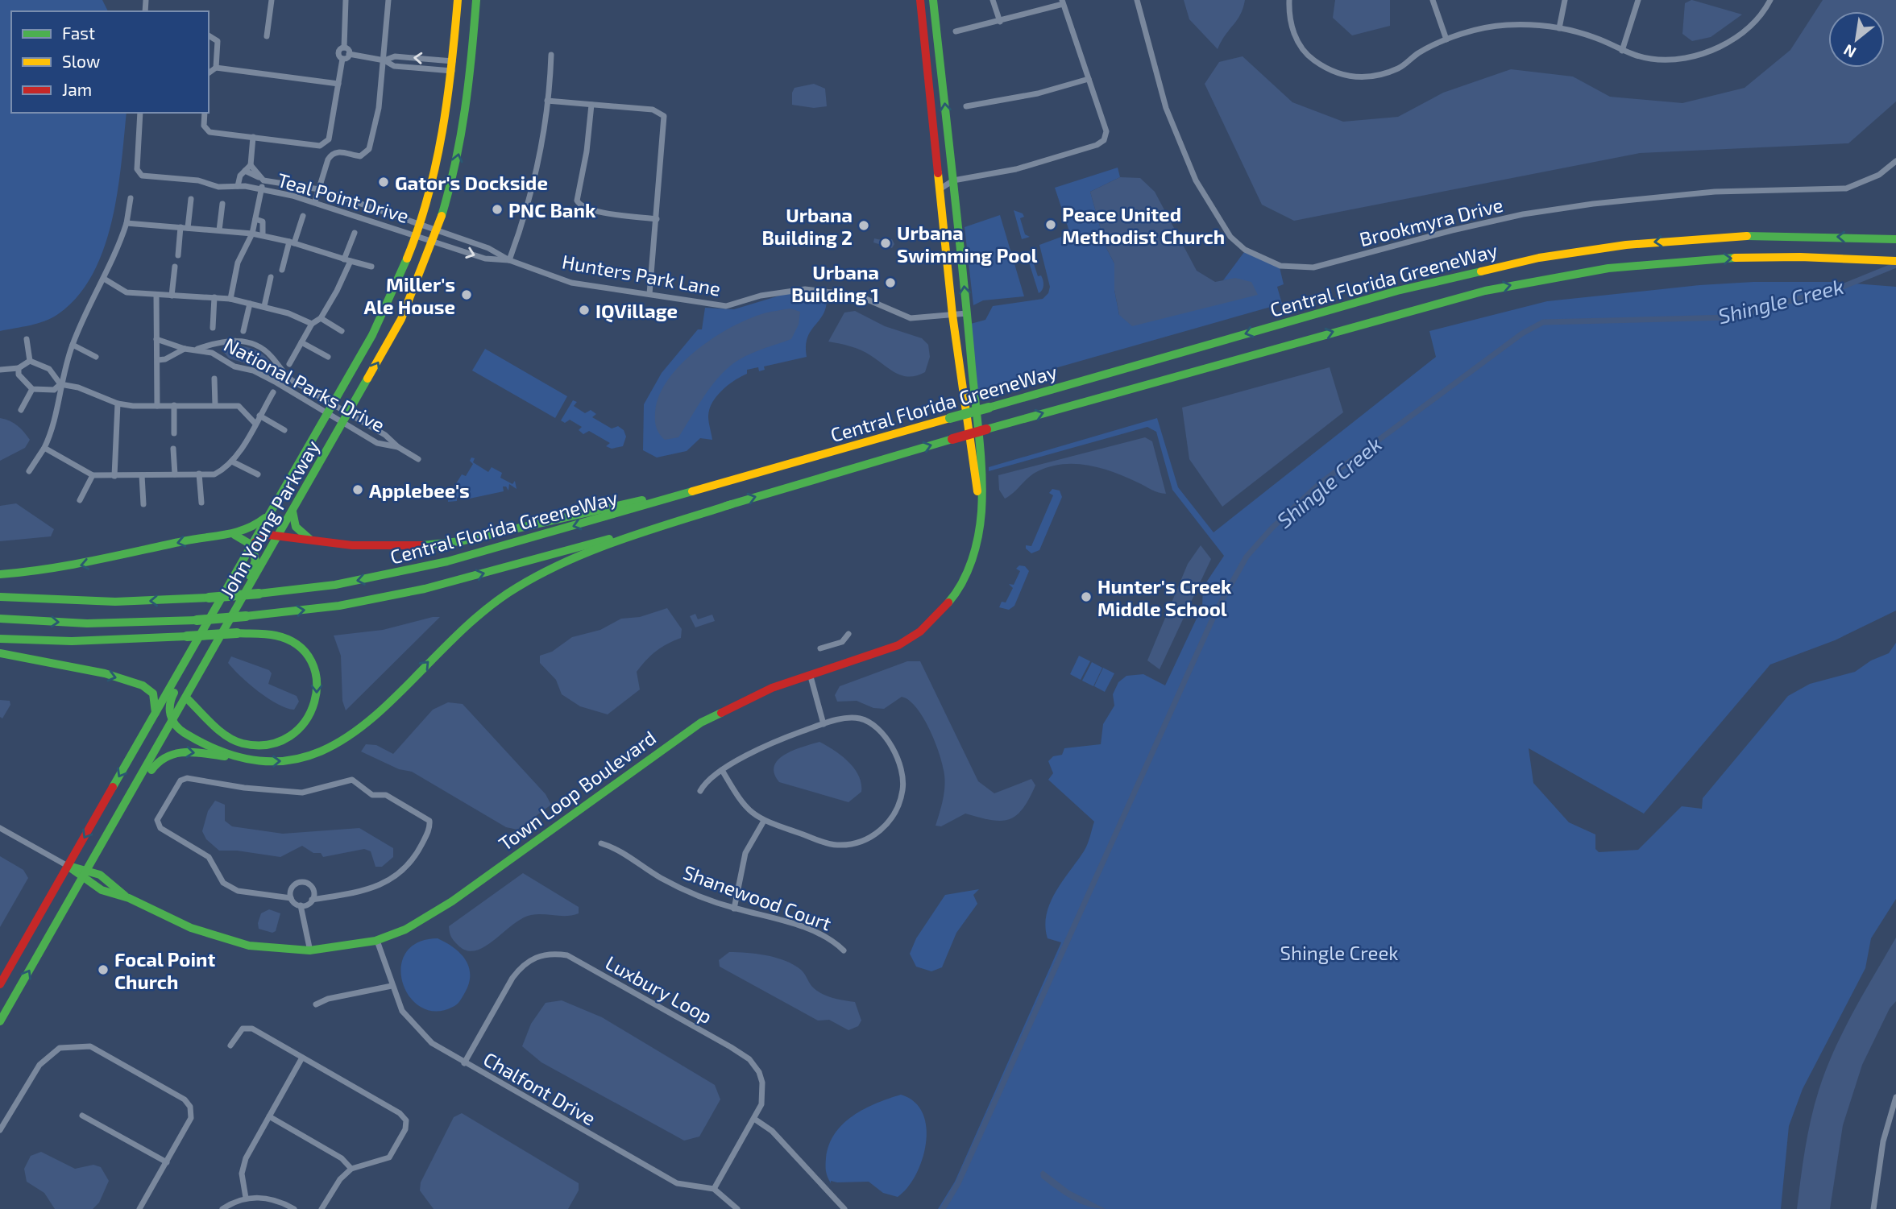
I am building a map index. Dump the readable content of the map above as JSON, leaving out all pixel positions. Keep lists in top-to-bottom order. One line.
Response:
{"streets":{"main road":["Central Florida GreeneWay","John Young Parkway","Town Loop Boulevard"],"street":["Teal Point Drive","Brookmyra Drive","Hunters Park Lane","National Parks Drive","Shanewood Court","Luxbury Loop","Chalfont Drive"]},"crossings":[["Teal Point Drive","Hunters Park Lane"],["Teal Point Drive","John Young Parkway"],["Hunters Park Lane","John Young Parkway"],["Hunters Park Lane","Town Loop Boulevard"],["National Parks Drive","John Young Parkway"],["John Young Parkway","Town Loop Boulevard"],["Town Loop Boulevard","Chalfont Drive"],["Luxbury Loop","Chalfont Drive"]],"water":["Shingle Creek"],"parks":["Shingle Creek"],"places":["Gator's Dockside","PNC Bank","Peace United Methodist Church","Urbana Building 2","Urbana Swimming Pool","Urbana Building 1","Miller's Ale House","IQVillage","Applebee's","Hunter's Creek Middle School","Focal Point Church"],"legend":["Fast","Slow","Jam"],"north":"bottom left"}
